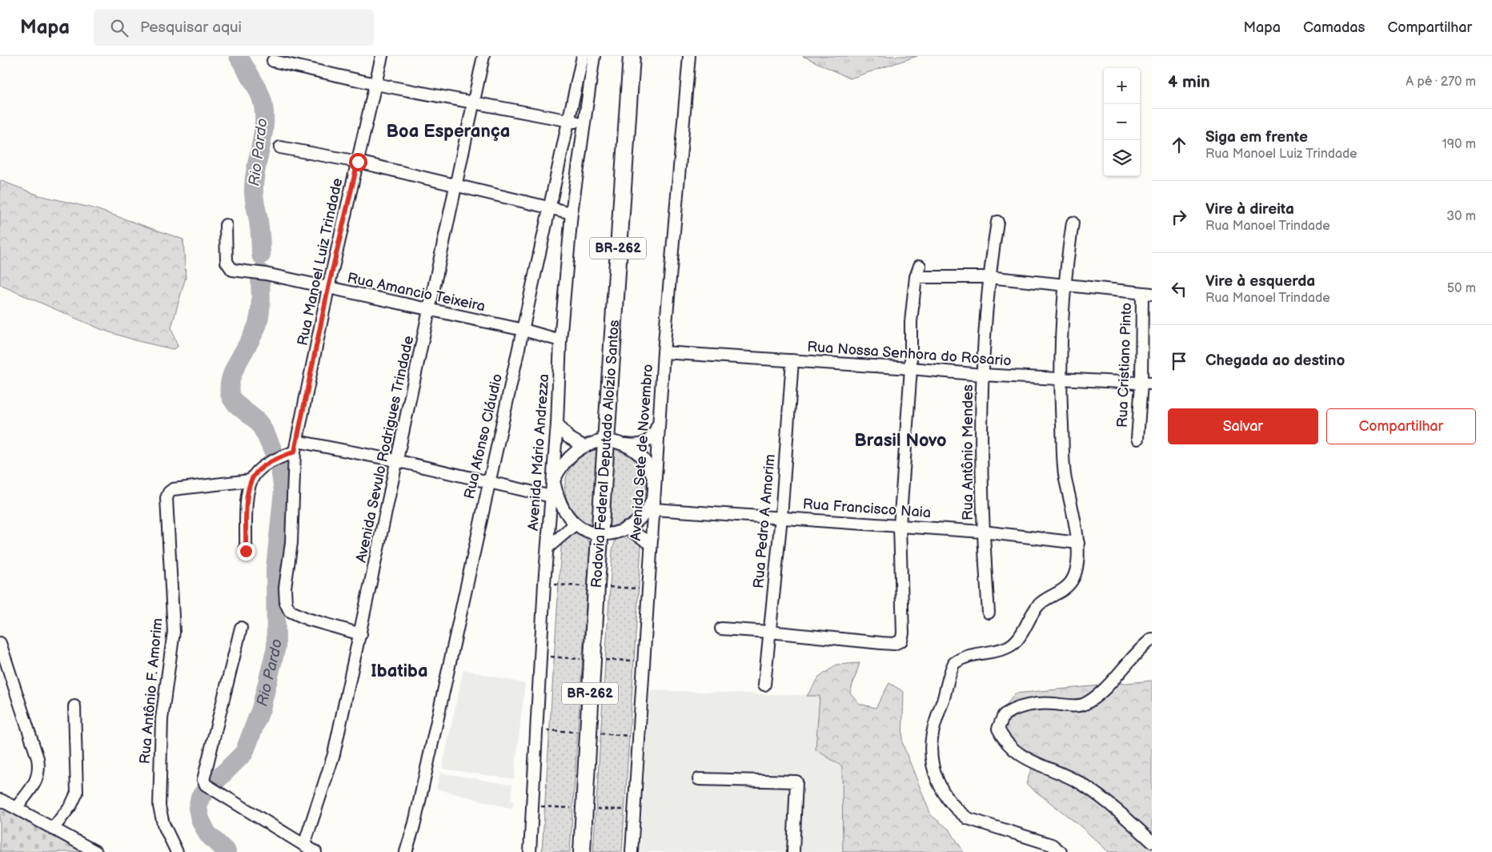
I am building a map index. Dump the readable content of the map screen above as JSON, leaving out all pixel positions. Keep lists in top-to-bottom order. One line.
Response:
{"streets":{"highway":["BR-262","Rodovia Federal Deputado Aloízio Santos"],"street":["Rua Manoel Luiz Trindade","Rua Amancio Teixeira","Rua Nossa Senhora do Rosario","Rua Cristiano Pinto","Rua Afonso Cláudio","Avenida Sevulo Rodrigues Trindade","Avenida Mário Andrezza","Avenida Sete de Novembro","Rua Antônio Mendes","Rua Francisco Naia","Rua Pedro A Amorim","Rua Antônio F. Amorim"]},"crossings":[["Rua Manoel Luiz Trindade","Rua Amancio Teixeira"],["Rua Manoel Luiz Trindade","Avenida Sevulo Rodrigues Trindade"],["Rua Amancio Teixeira","Rua Afonso Cláudio"],["Rua Amancio Teixeira","Avenida Sevulo Rodrigues Trindade"],["Rua Amancio Teixeira","Avenida Mário Andrezza"],["Rua Nossa Senhora do Rosario","Rua Cristiano Pinto"],["Rua Nossa Senhora do Rosario","Avenida Sete de Novembro"],["Rua Nossa Senhora do Rosario","Rua Antônio Mendes"],["Rua Nossa Senhora do Rosario","Rua Pedro A Amorim"],["Avenida Sete de Novembro","Rua Francisco Naia"],["Rua Antônio Mendes","Rua Francisco Naia"],["Rua Francisco Naia","Rua Pedro A Amorim"]],"districts":["Boa Esperança","Brasil Novo","Ibatiba"],"water":["Rio Pardo"],"page":{"header":"Mapa","search":"Pesquisar aqui","nav":["Mapa","Camadas","Compartilhar"],"heading":["4 min","A pé · 270 m"],"map_buttons":["+","−"],"list":[["Siga em frente","Rua Manoel Luiz Trindade","190 m"],["Vire à direita","Rua Manoel Trindade","30 m"],["Vire à esquerda","Rua Manoel Trindade","50 m"],"Chegada ao destino"],"buttons":["Salvar","Compartilhar"]}}
